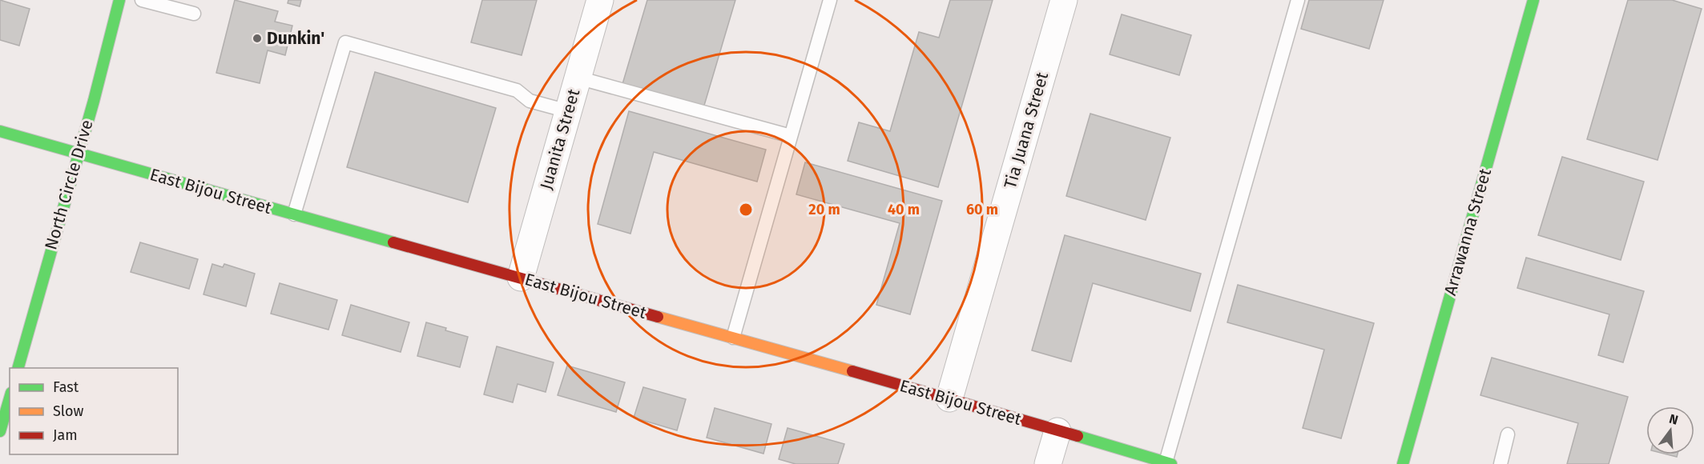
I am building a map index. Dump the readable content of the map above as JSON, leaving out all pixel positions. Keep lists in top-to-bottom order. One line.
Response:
{"streets":{"street":["Tia Juana Street","Juanita Street","North Circle Drive","East Bijou Street","Arrawanna Street"]},"crossings":[["Tia Juana Street","East Bijou Street"],["Juanita Street","East Bijou Street"],["North Circle Drive","East Bijou Street"]],"places":["Dunkin'"],"legend":["Fast","Slow","Jam"],"north":"top","rings":["20 m","40 m","60 m"]}
